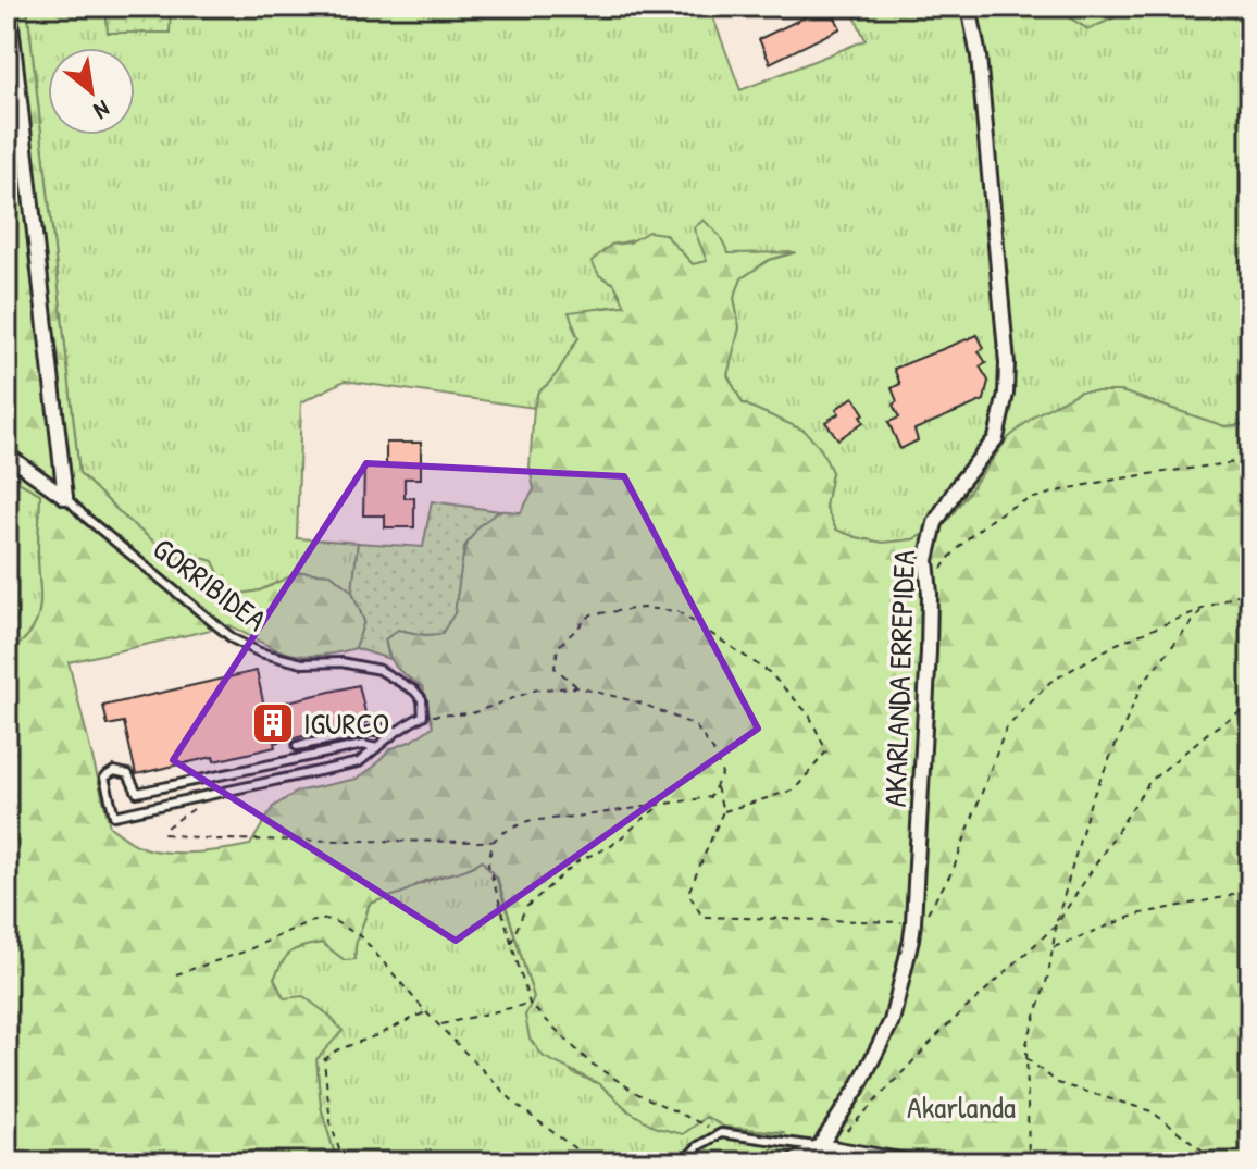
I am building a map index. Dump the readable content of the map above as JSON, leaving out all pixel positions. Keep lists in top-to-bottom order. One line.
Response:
{"streets":{"street":["AKARLANDA ERREPIDEA"],"lane":["GORRIBIDEA"]},"parks":["Akarlanda"],"places":{"building":["IGURCO"]},"north":"bottom right"}
